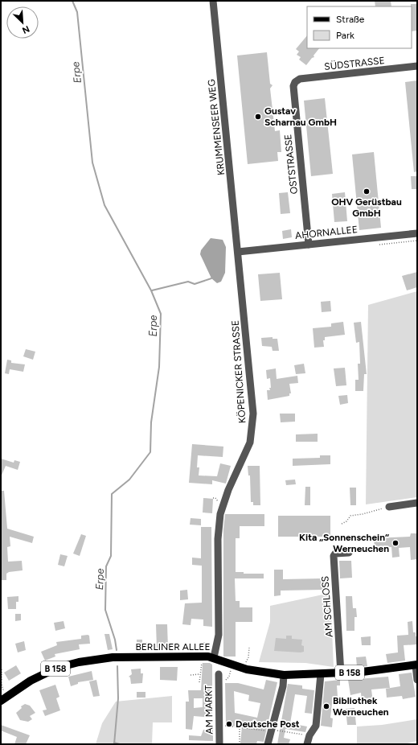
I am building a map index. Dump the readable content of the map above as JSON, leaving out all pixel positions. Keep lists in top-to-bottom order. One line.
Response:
{"streets":{"main road":["BERLINER ALLEE","B 158"],"street":["SÜDSTRASSE","KRUMMENSEER WEG","OSTSTRASSE","AHORNALLEE","KÖPENICKER STRASSE","AM SCHLOSS","AM MARKT"]},"crossings":[["SÜDSTRASSE","OSTSTRASSE"],["KRUMMENSEER WEG","AHORNALLEE"],["KRUMMENSEER WEG","KÖPENICKER STRASSE"],["OSTSTRASSE","AHORNALLEE"],["AHORNALLEE","KÖPENICKER STRASSE"],["KÖPENICKER STRASSE","BERLINER ALLEE"],["AM SCHLOSS","BERLINER ALLEE"]],"water":["Erpe"],"places":["Gustav Scharnau GmbH","OHV Gerüstbau GmbH","Kita „Sonnenschein“ Werneuchen","Bibliothek Werneuchen","Deutsche Post"],"legend":["Straße","Park"],"north":"bottom right"}
